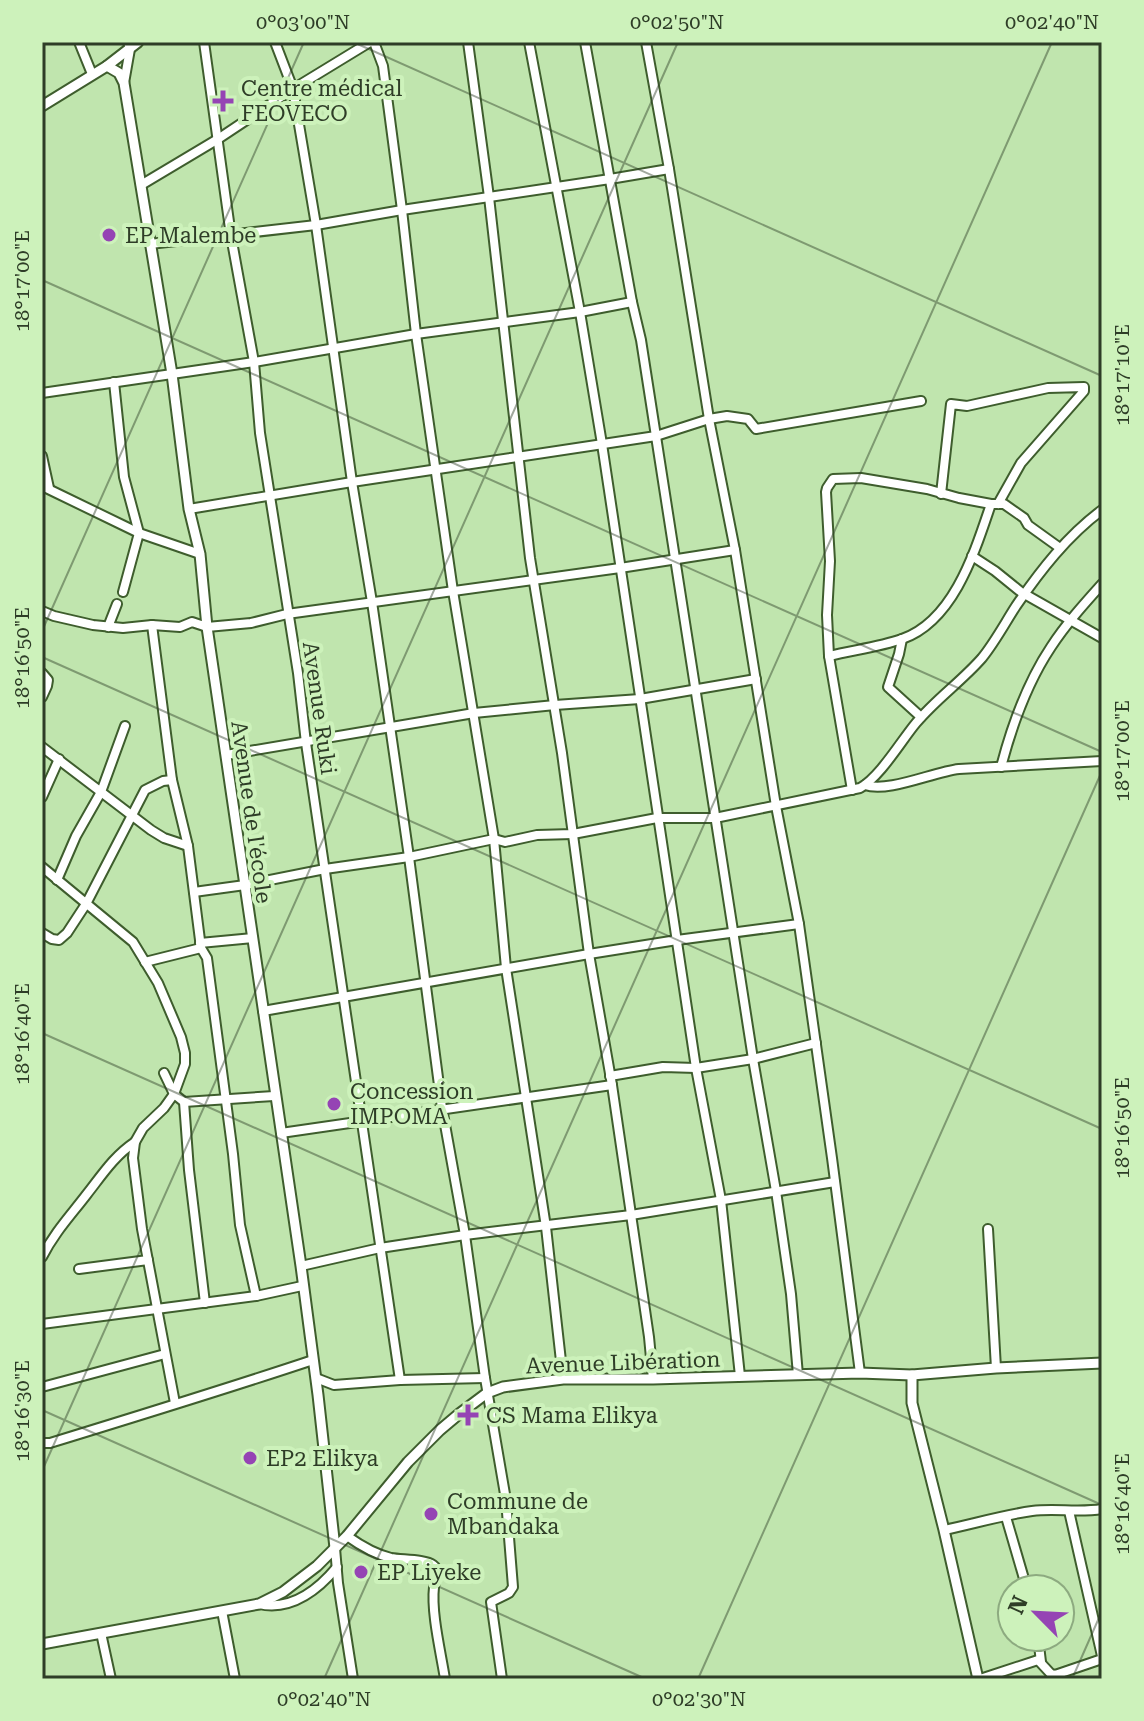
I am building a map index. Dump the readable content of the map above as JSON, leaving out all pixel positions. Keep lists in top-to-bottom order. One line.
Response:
{"streets":{"street":["Avenue Ruki","Avenue de l'école","Avenue Libération"]},"crossings":[["Avenue de l'école","Avenue Libération"]],"places":{"health":["Centre médical FEOVECO","CS Mama Elikya"],"other":["EP Malembe","Concession IMPOMA","EP2 Elikya","Commune de Mbandaka","EP Liyeke"]},"north":"top left","coordinates":["0°03'00\"N","0°02'50\"N","0°02'40\"N","18°17'00\"E","18°17'10\"E","18°16'50\"E","18°16'40\"E","18°16'30\"E","0°02'30\"N"]}
